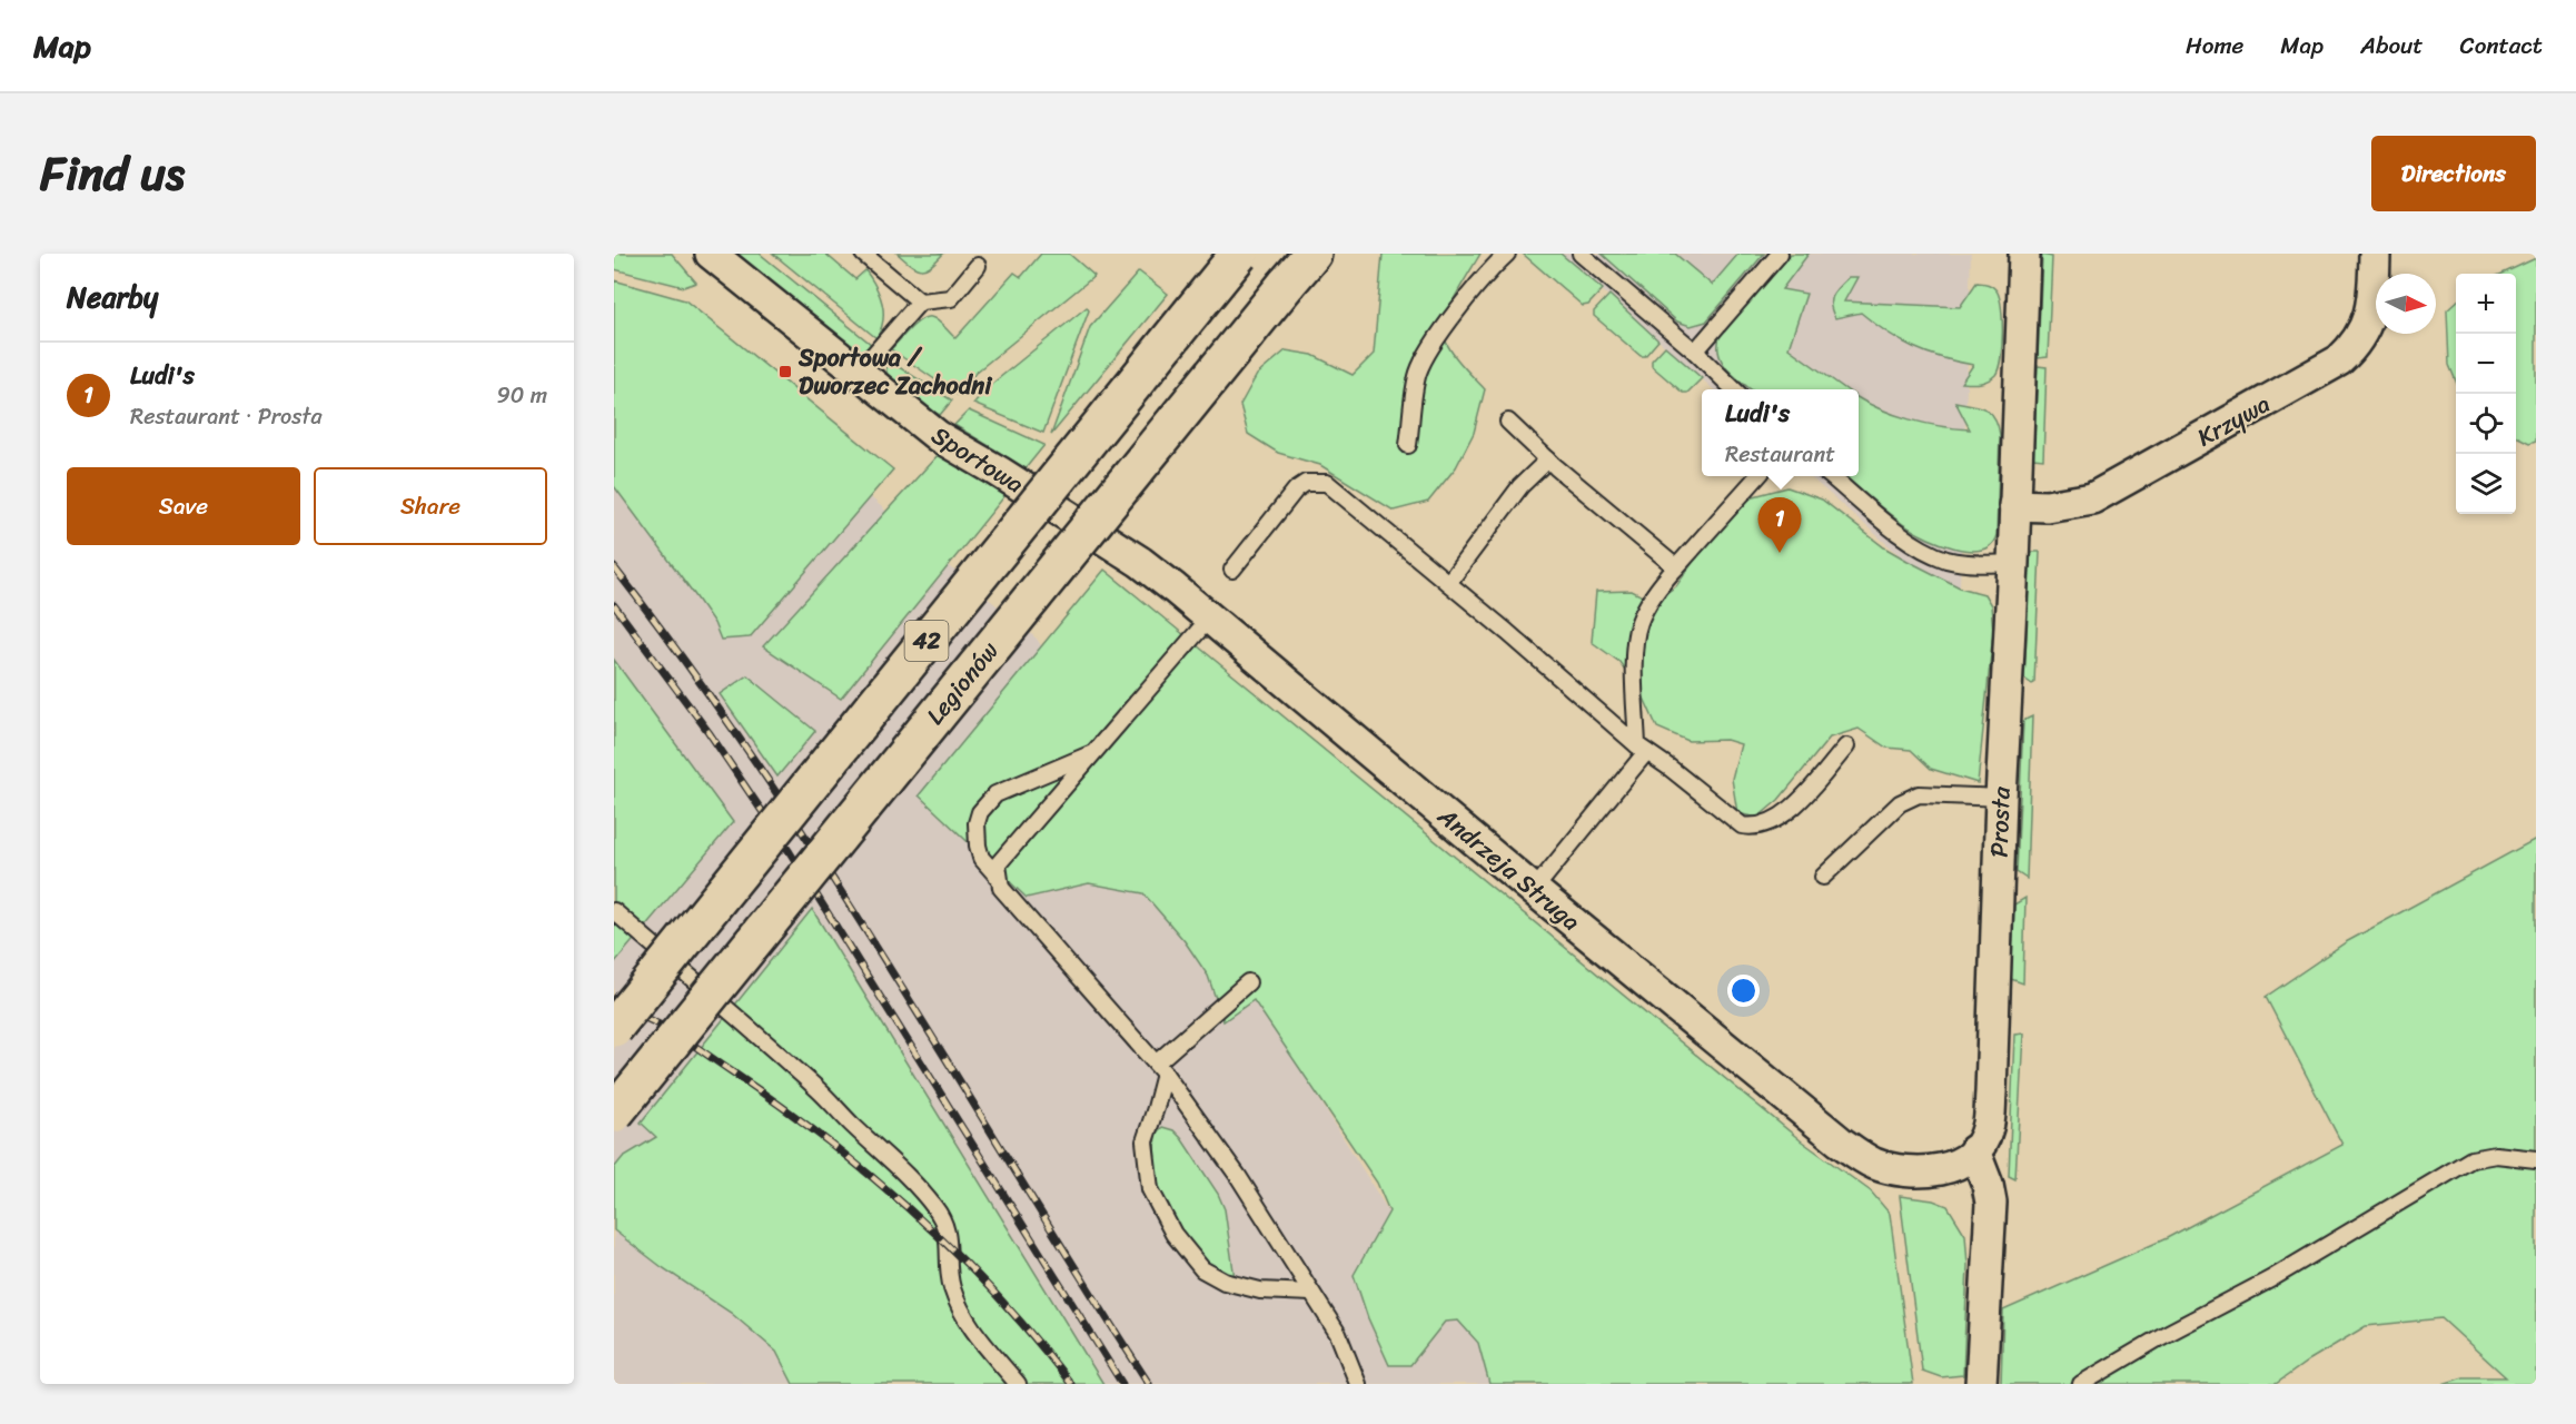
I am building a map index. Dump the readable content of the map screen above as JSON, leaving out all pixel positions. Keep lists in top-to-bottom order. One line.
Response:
{"streets":{"main road":["42","Legionów"],"street":["Krzywa","Sportowa","Prosta","Andrzeja Struga"]},"crossings":[["Krzywa","Prosta"],["Sportowa","Andrzeja Struga"],["Prosta","Andrzeja Struga"]],"places":{"transit":["Sportowa / Dworzec Zachodni"]},"north":"right","page":{"header":"Map","nav":["Home","Map","About","Contact"],"title":"Find us","buttons":["Directions",["Save","Share"]],"heading":"Nearby","map_buttons":["+","−"],"list":[{"mark":"1","name":"Ludi's","note":"Restaurant · Prosta","value":"90 m"}],"popup":["Ludi's","Restaurant"],"pins":"1"}}
